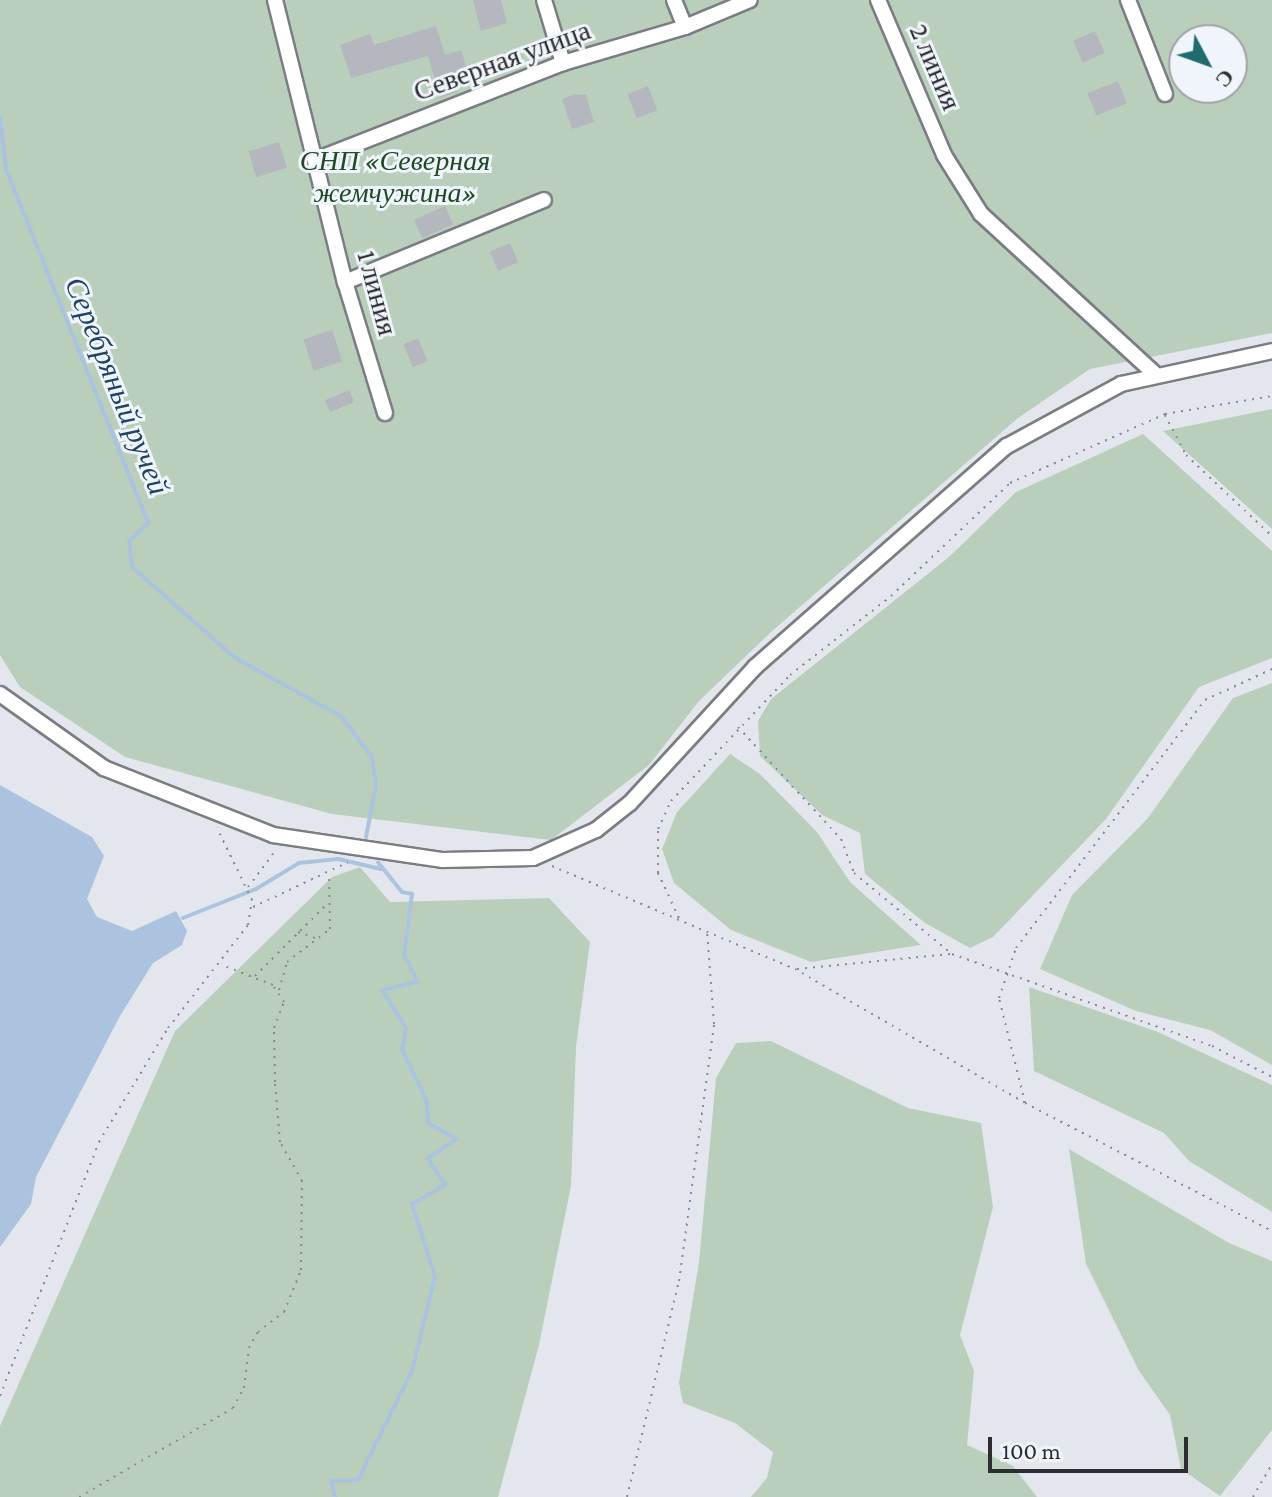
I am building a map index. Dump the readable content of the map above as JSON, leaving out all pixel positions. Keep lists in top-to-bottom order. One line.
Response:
{"streets":{"street":["Северная улица","2 линия","1 линия"]},"crossings":[["Северная улица","1 линия"]],"water":["Серебряный ручей"],"parks":["СНП «Северная жемчужина»"],"scale_bar":"100 m","north":"bottom right"}
